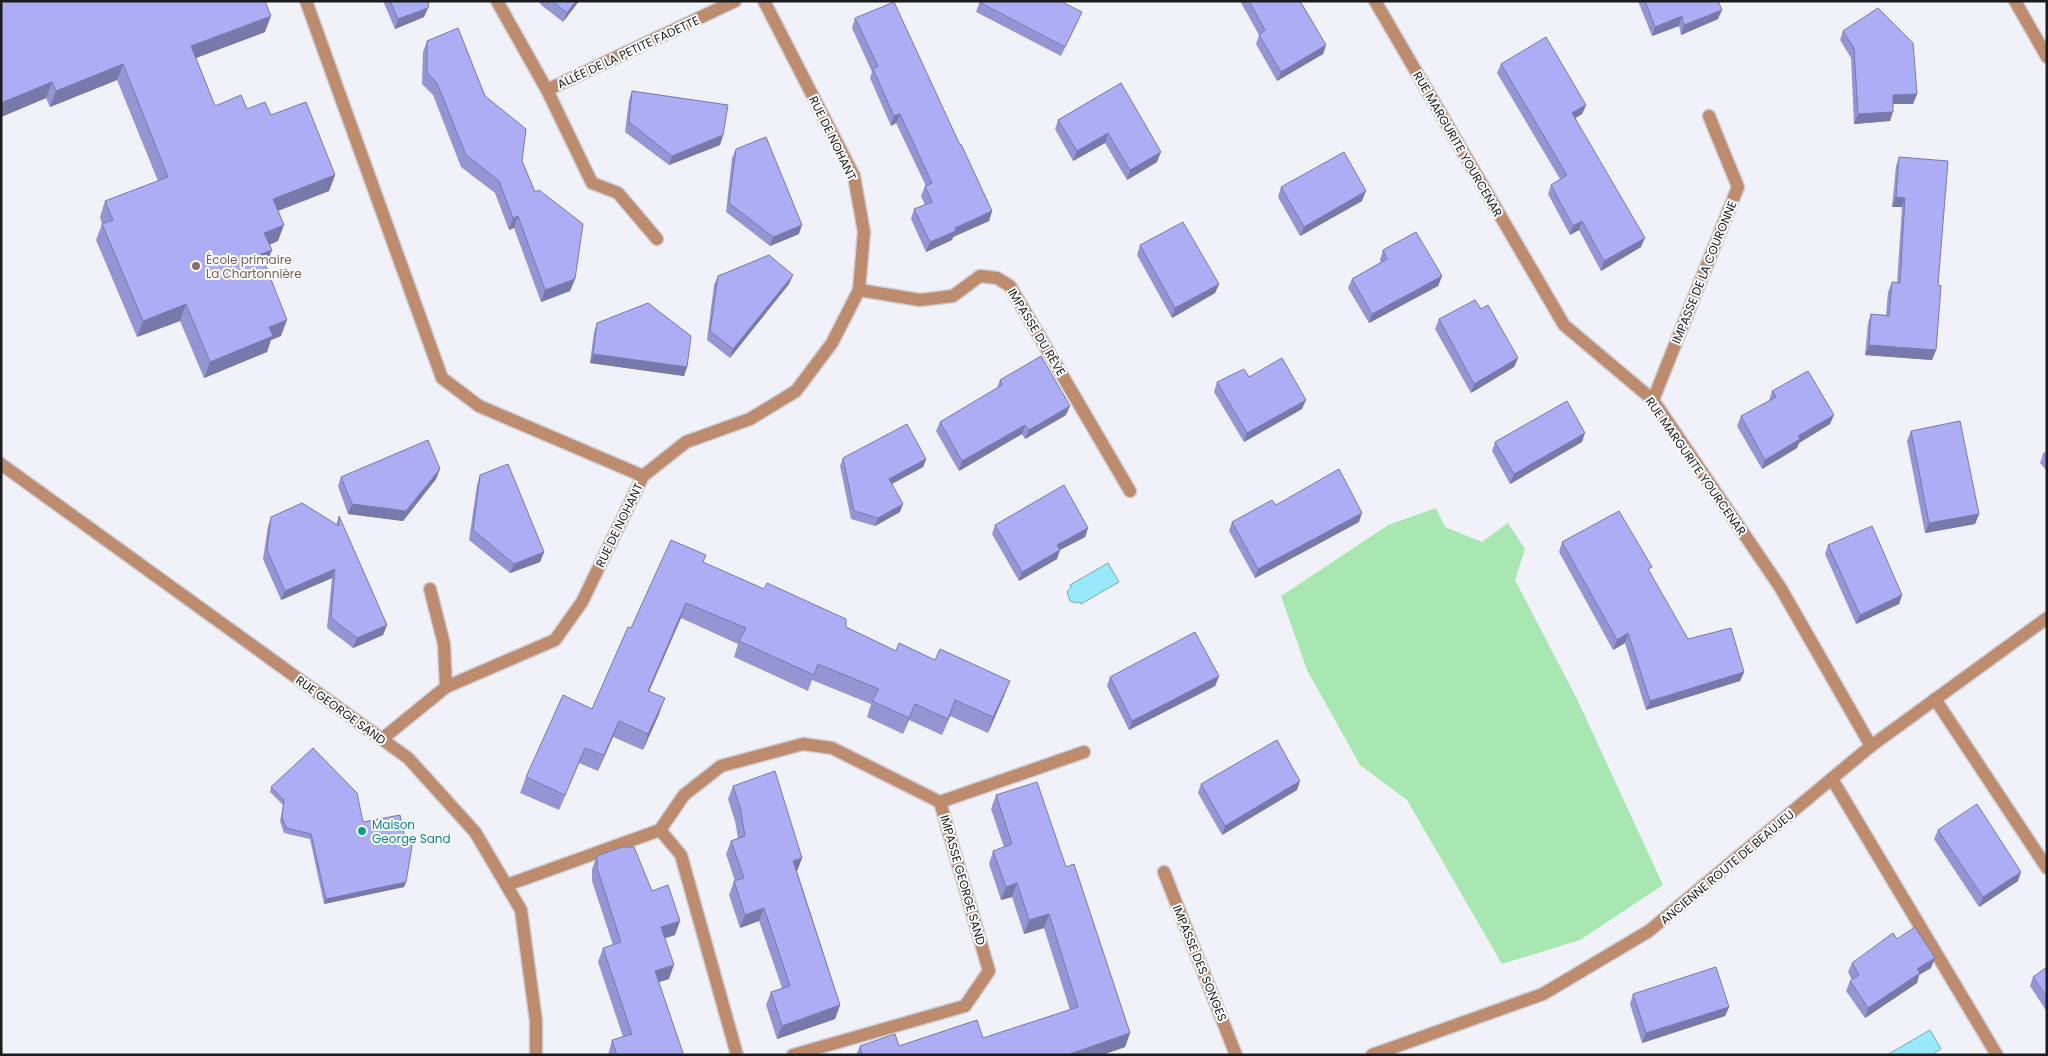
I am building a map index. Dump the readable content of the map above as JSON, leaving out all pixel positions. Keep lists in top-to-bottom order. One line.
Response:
{"streets":{"street":["ALLÉE DE LA PETITE FADETTE","RUE DE NOHANT","RUE MARGURITE YOURCENAR","IMPASSE DE LA COURONNE","IMPASSE DU RÊVE","RUE GEORGE SAND","ANCIENNE ROUTE DE BEAUJEU","IMPASSE GEORGE SAND","IMPASSE DES SONGES"]},"crossings":[["RUE DE NOHANT","IMPASSE DU RÊVE"],["RUE DE NOHANT","RUE GEORGE SAND"],["RUE MARGURITE YOURCENAR","IMPASSE DE LA COURONNE"],["RUE MARGURITE YOURCENAR","ANCIENNE ROUTE DE BEAUJEU"]],"places":["École primaire La Chartonnière","Maison George Sand"]}
